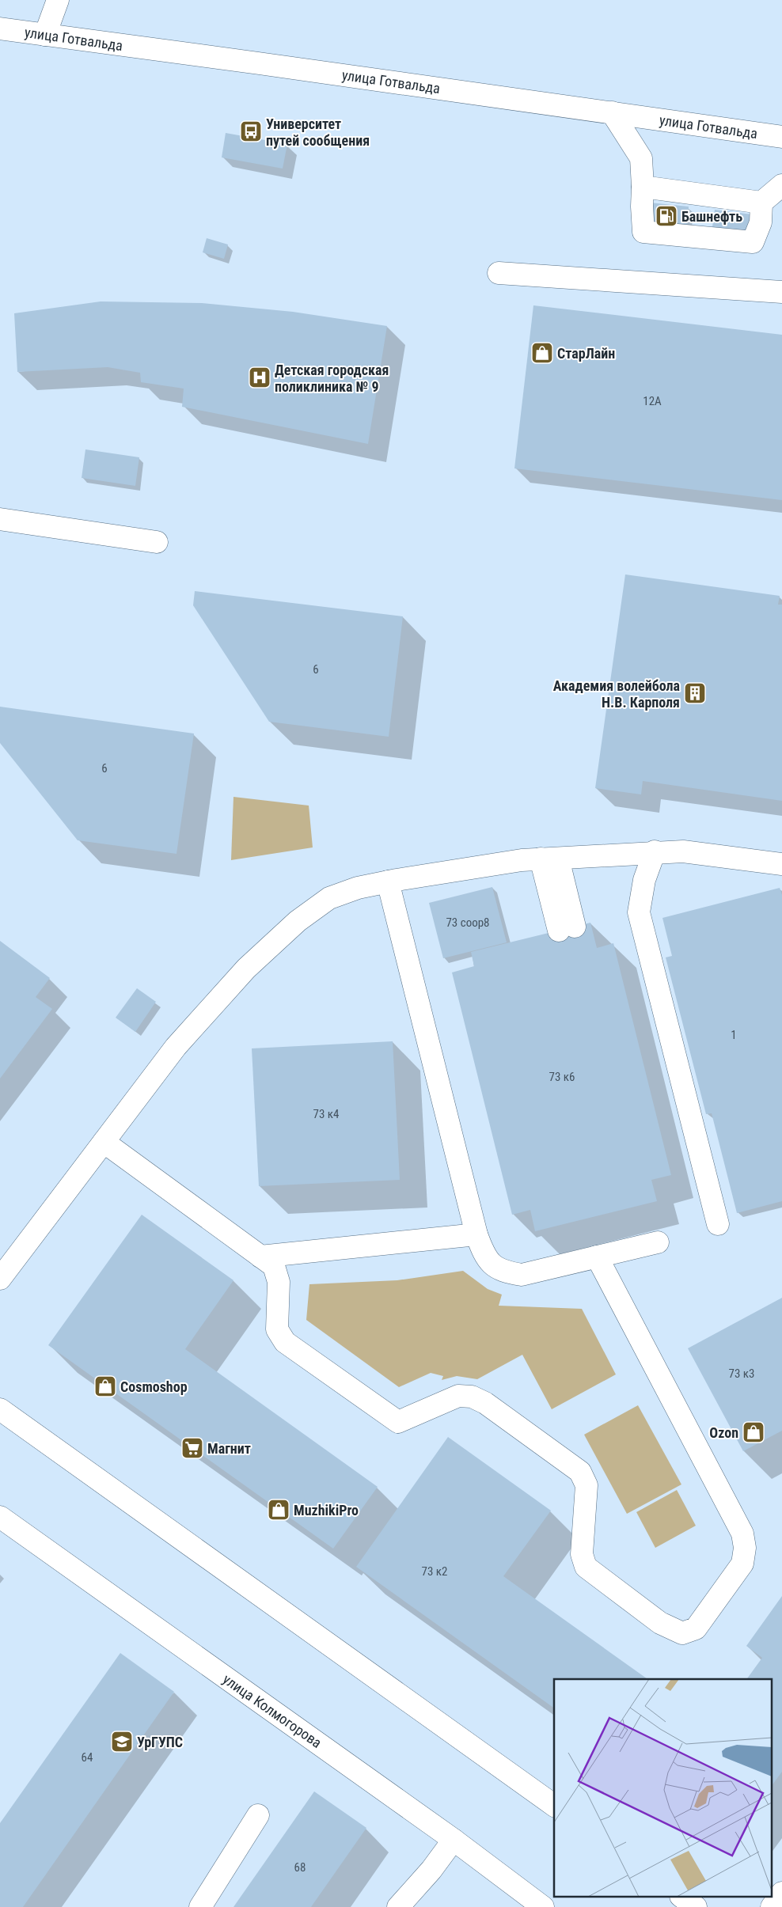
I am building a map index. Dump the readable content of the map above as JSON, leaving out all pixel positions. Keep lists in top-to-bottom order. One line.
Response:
{"streets":{"main road":["улица Готвальда","улица Колмогорова"]},"places":{"bus stop":["Университет путей сообщения"],"fuel station":["Башнефть"],"shop":["СтарЛайн","Cosmoshop","Ozon","MuzhikiPro"],"hospital":["Детская городская поликлиника № 9"],"building":["Академия волейбола Н.В. Карполя"],"supermarket":["Магнит"],"school or university":["УрГУПС"]},"house_numbers":["12А","6","6","73 соор8","1","73 к6","73 к4","73 к3","73 к2","64","68"]}
